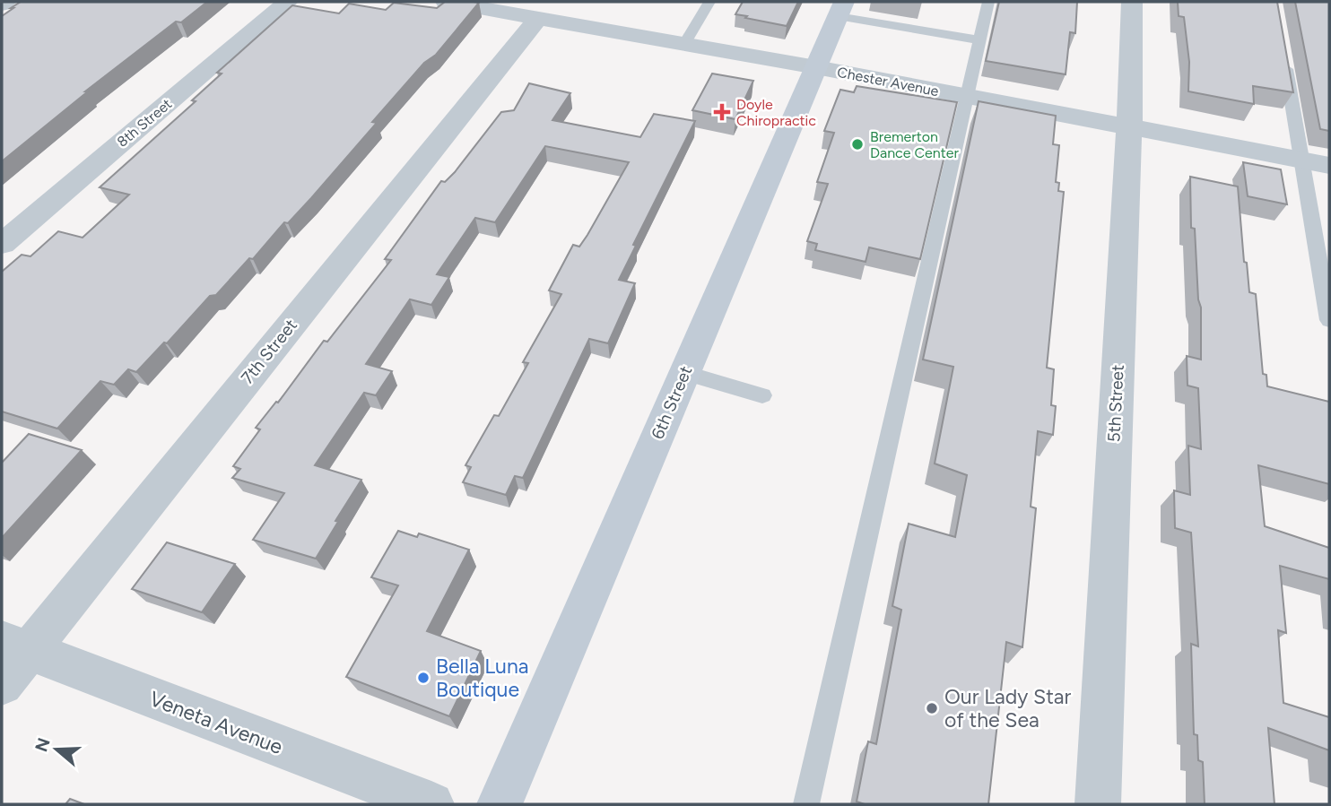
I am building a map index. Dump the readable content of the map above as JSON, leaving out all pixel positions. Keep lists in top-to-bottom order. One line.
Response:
{"streets":{"main road":["6th Street"],"street":["Chester Avenue","8th Street","7th Street","5th Street","Veneta Avenue"]},"crossings":[["Chester Avenue","7th Street"],["Chester Avenue","6th Street"],["Chester Avenue","5th Street"],["7th Street","Veneta Avenue"]],"places":{"health":["Doyle Chiropractic"],"other":["Bremerton Dance Center","Bella Luna Boutique","Our Lady Star of the Sea"]},"north":"left"}
